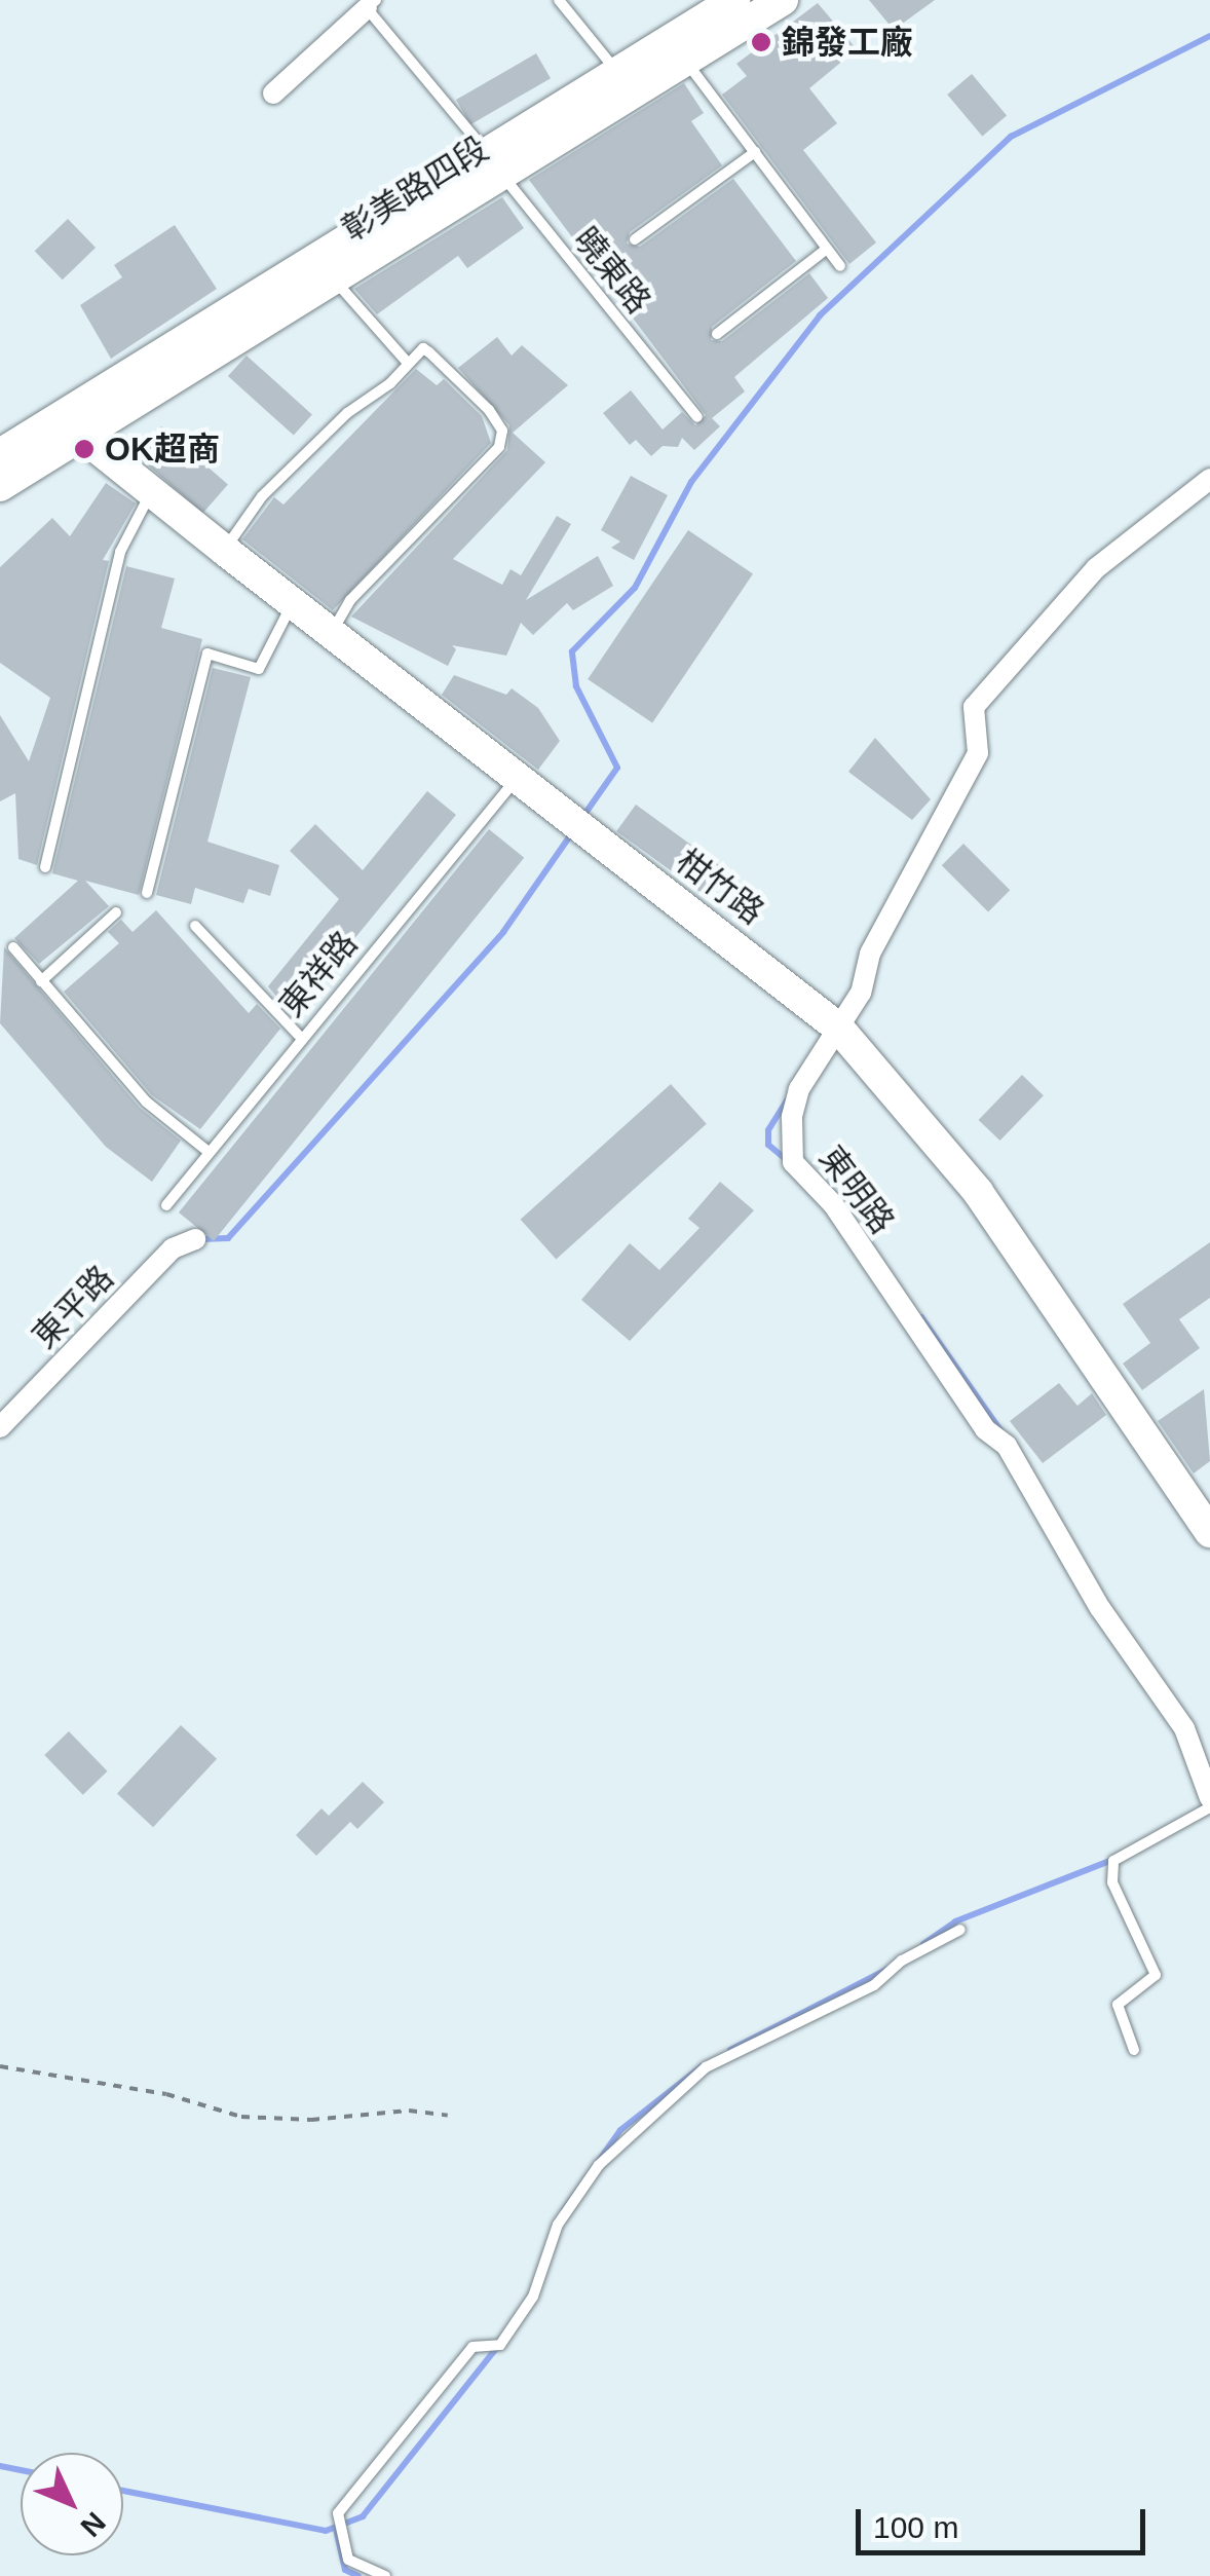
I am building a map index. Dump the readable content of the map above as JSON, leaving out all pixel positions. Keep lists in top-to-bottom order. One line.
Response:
{"streets":{"street":["彰美路四段","柑竹路","東明路","東平路"],"lane":["曉東路","東祥路"]},"crossings":[["彰美路四段","曉東路"],["彰美路四段","柑竹路"],["柑竹路","東祥路"],["柑竹路","東明路"]],"places":["錦發工廠","OK超商"],"scale_bar":"100 m","north":"bottom right"}
